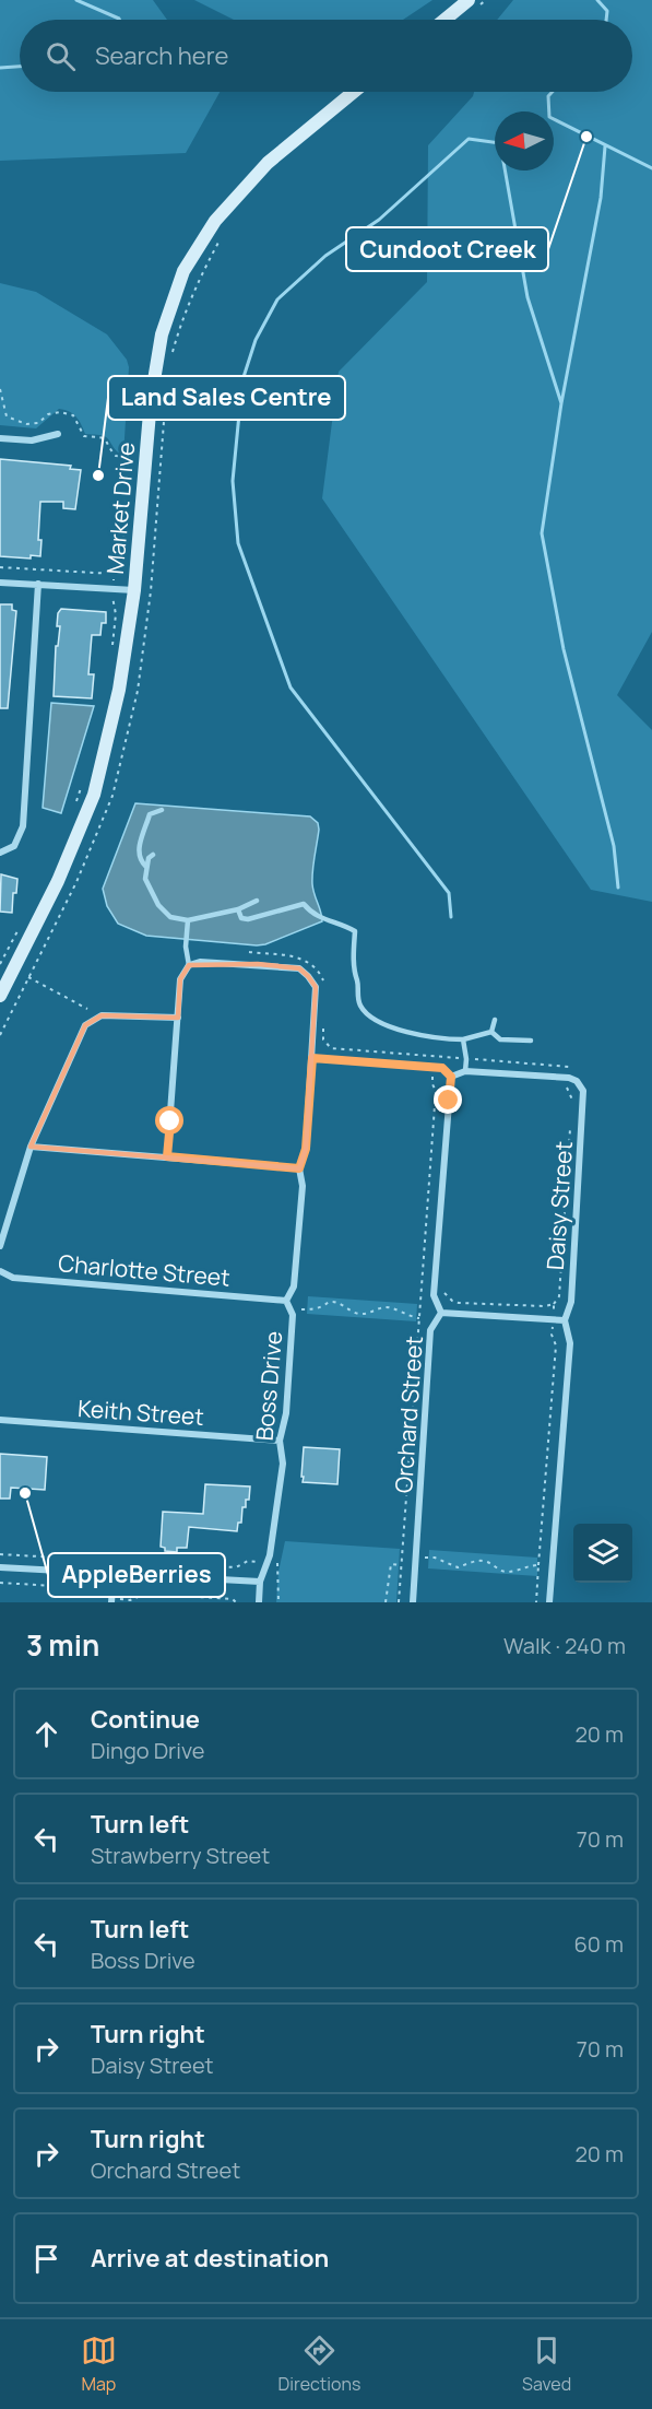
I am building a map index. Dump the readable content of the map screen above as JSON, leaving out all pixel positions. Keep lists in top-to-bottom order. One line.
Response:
{"streets":{"street":["Market Drive","Daisy Street","Charlotte Street","Boss Drive","Keith Street","Orchard Street"]},"crossings":[["Charlotte Street","Boss Drive"],["Boss Drive","Keith Street"]],"places":["Cundoot Creek","Land Sales Centre","AppleBerries"],"north":"left","page":{"search":"Search here","heading":["3 min","Walk · 240 m"],"list":[["Continue","Dingo Drive","20 m"],["Turn left","Strawberry Street","70 m"],["Turn left","Boss Drive","60 m"],["Turn right","Daisy Street","70 m"],["Turn right","Orchard Street","20 m"],"Arrive at destination"],"nav":["Map","Directions","Saved"]}}
